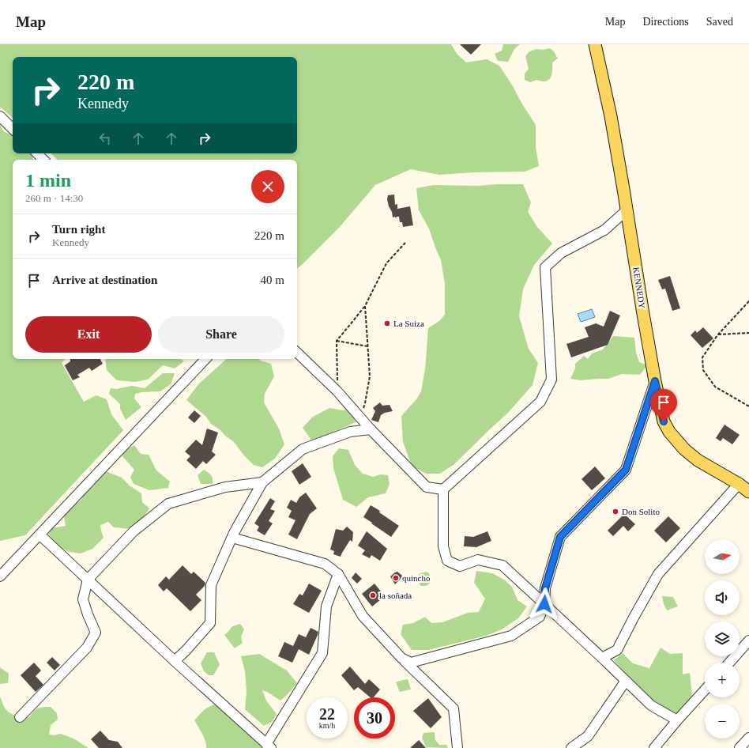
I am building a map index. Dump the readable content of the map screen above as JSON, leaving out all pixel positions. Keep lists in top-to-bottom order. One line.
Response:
{"streets":{"main road":["KENNEDY"]},"places":["La Suiza","Don Solito","quincho","la soñada"],"north":"right","page":{"header":"Map","nav":["Map","Directions","Saved"],"turn":["220 m","Kennedy"],"heading":["1 min","260 m · 14:30"],"list":[{"name":"Turn right","note":"Kennedy","value":"220 m"},{"name":"Arrive at destination","value":"40 m"}],"buttons":["Exit","Share"],"map_buttons":["+","−"],"speed":"22 km/h","limit":"30"}}
